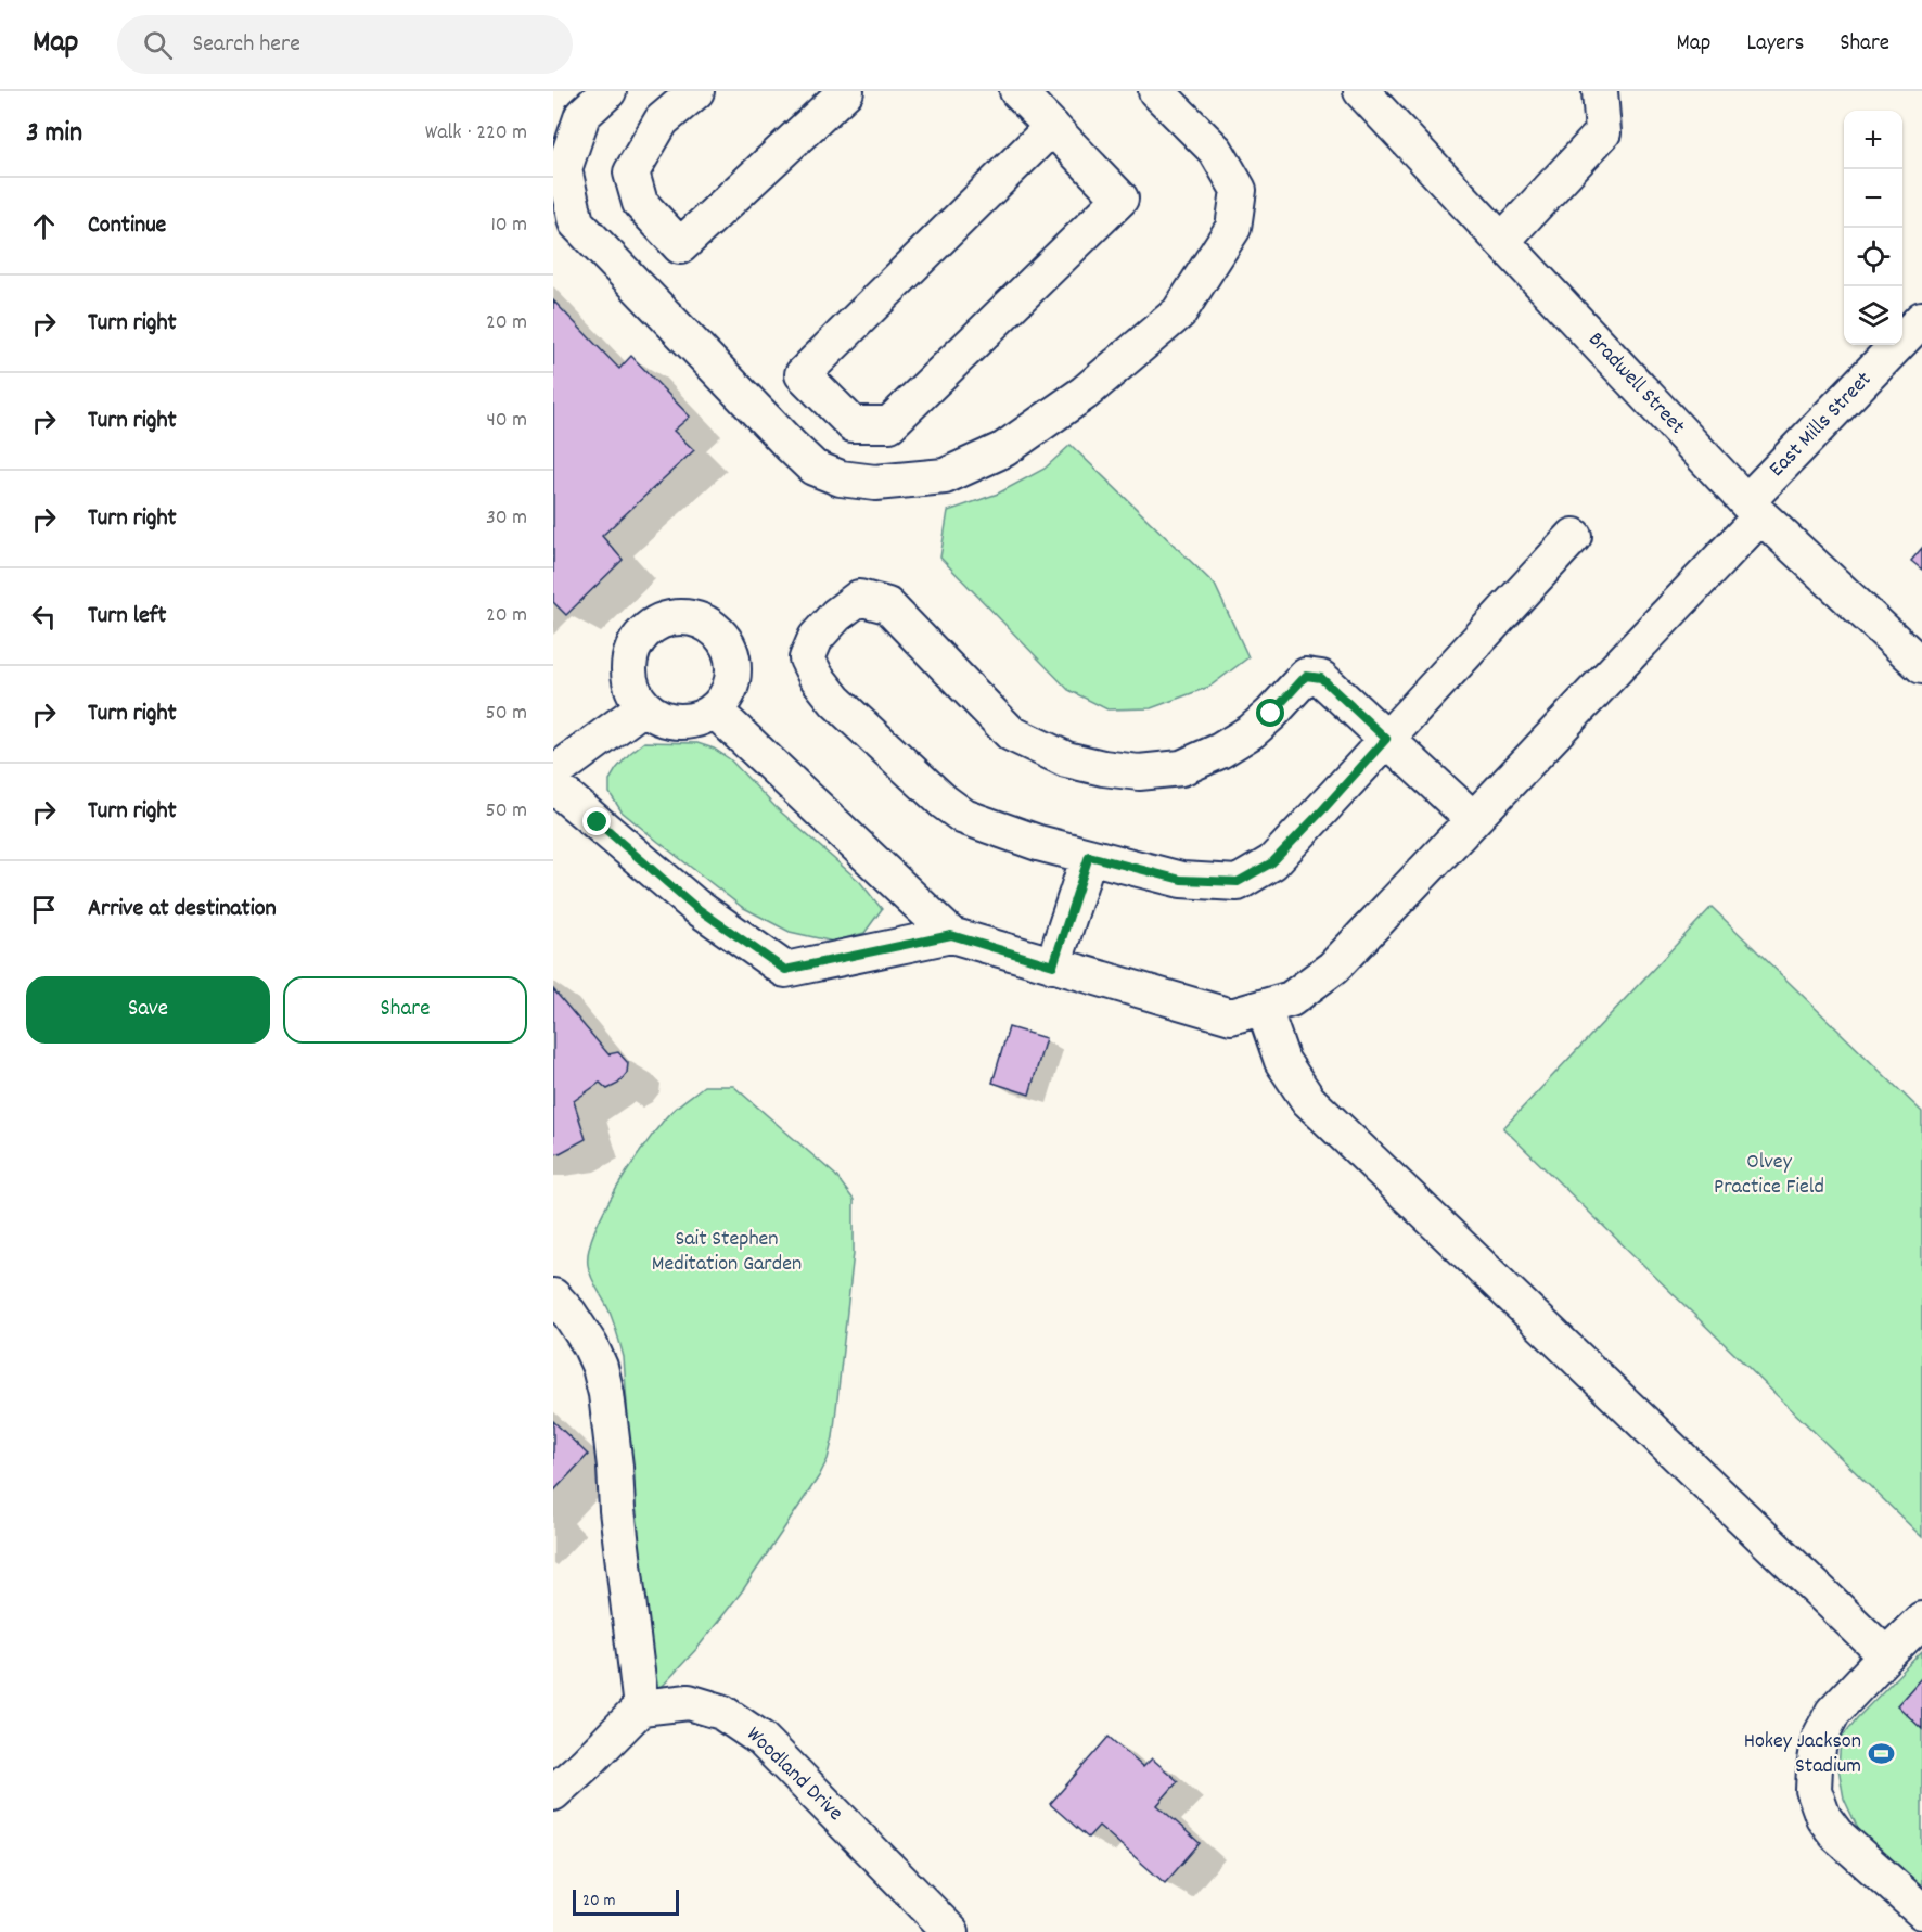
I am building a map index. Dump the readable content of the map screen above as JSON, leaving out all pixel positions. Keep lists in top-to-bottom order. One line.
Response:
{"streets":{"street":["Bradwell Street","East Mills Street","Woodland Drive"]},"crossings":[["Bradwell Street","East Mills Street"]],"parks":["Olvey Practice Field","Sait Stephen Meditation Garden"],"places":{"sports":["Hokey Jackson Stadium"]},"scale_bar":"20 m","page":{"header":"Map","search":"Search here","nav":["Map","Layers","Share"],"heading":["3 min","Walk · 220 m"],"map_buttons":["+","−"],"list":[["Continue","10 m"],["Turn right","20 m"],["Turn right","40 m"],["Turn right","30 m"],["Turn left","20 m"],["Turn right","50 m"],["Turn right","50 m"],"Arrive at destination"],"buttons":["Save","Share"],"scale":"20 m"}}
